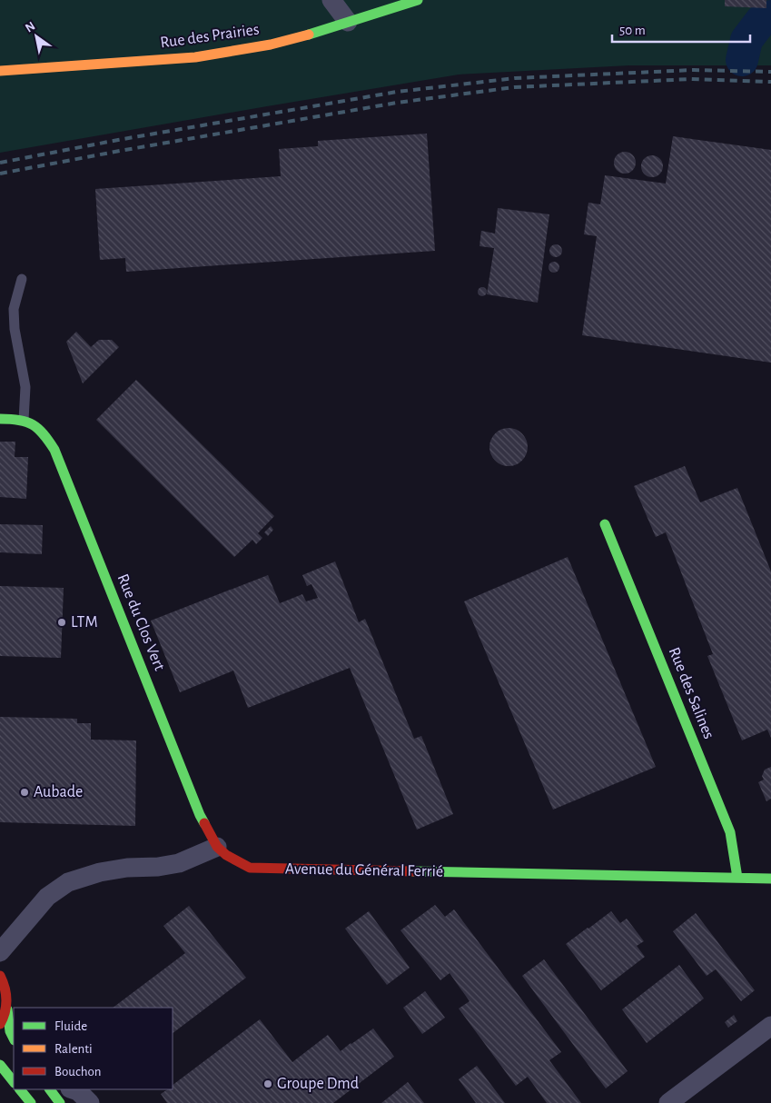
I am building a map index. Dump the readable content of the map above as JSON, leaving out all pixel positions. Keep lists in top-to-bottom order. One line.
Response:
{"streets":{"street":["Rue des Prairies","Rue du Clos Vert","Rue des Salines","Avenue du Général Ferrié"]},"crossings":[["Rue du Clos Vert","Avenue du Général Ferrié"],["Rue des Salines","Avenue du Général Ferrié"]],"places":["LTM","Aubade","Groupe Dmd"],"legend":["Fluide","Ralenti","Bouchon"],"scale_bar":"50 m","north":"top left"}
